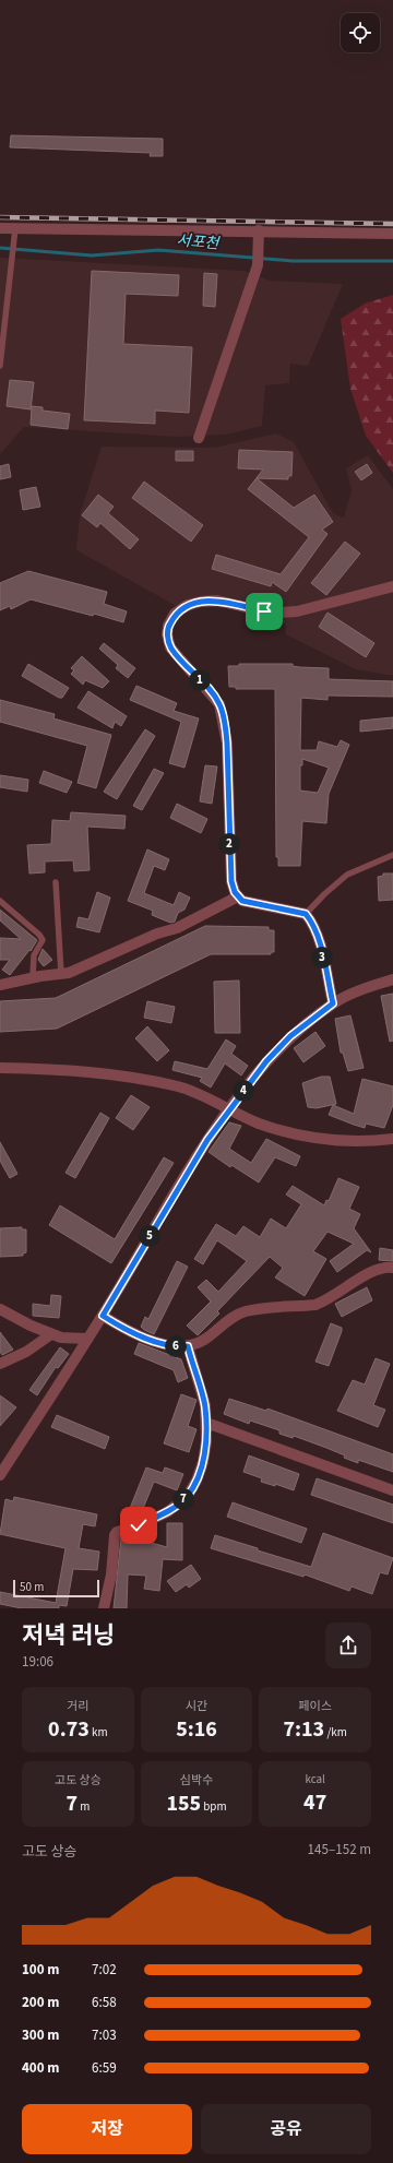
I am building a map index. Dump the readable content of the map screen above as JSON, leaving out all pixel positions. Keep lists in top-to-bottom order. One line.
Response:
{"water":["서포천"],"scale_bar":"50 m","page":{"pins":["1","2","3","4","5","6","7"],"scale":"50 m","heading":["저녁 러닝","19:06"],"stats":[["거리","0.73 km"],["시간","5:16"],["페이스","7:13 /km"],["고도 상승","7 m"],["심박수","155 bpm"],["kcal","47"]],"chart":["고도 상승","145–152 m"],"list":[{"name":"100 m","note":"7:02"},{"name":"200 m","note":"6:58"},{"name":"300 m","note":"7:03"},{"name":"400 m","note":"6:59"}],"buttons":["저장","공유"]}}
